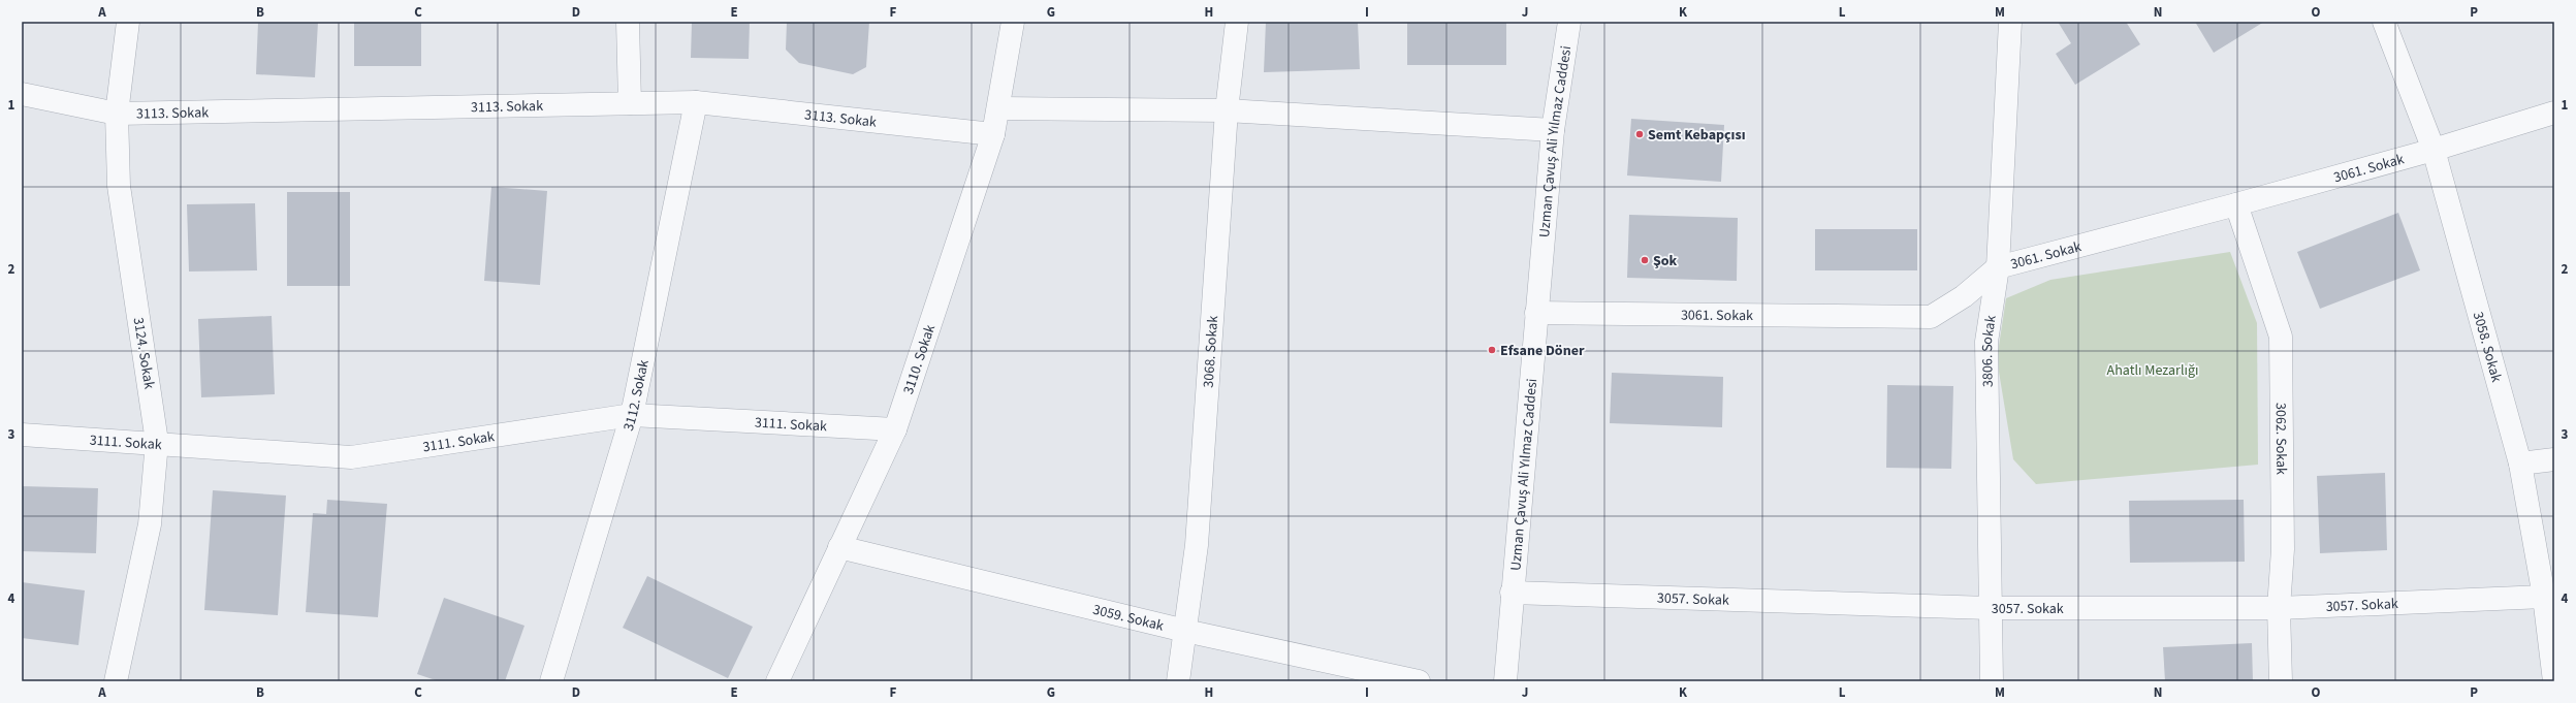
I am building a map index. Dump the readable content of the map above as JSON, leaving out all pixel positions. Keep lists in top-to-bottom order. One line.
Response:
{"streets":{"street":["3113. Sokak","Uzman Çavuş Ali Yılmaz Caddesi","3061. Sokak","3058. Sokak","3806. Sokak","3068. Sokak","3124. Sokak","3110. Sokak","3112. Sokak","3111. Sokak","3062. Sokak","3057. Sokak","3059. Sokak"]},"crossings":[["3113. Sokak","3124. Sokak"],["3113. Sokak","3110. Sokak"],["3113. Sokak","3112. Sokak"],["Uzman Çavuş Ali Yılmaz Caddesi","3061. Sokak"],["Uzman Çavuş Ali Yılmaz Caddesi","3057. Sokak"],["3061. Sokak","3058. Sokak"],["3061. Sokak","3806. Sokak"],["3061. Sokak","3062. Sokak"],["3058. Sokak","3057. Sokak"],["3806. Sokak","3057. Sokak"],["3068. Sokak","3059. Sokak"],["3124. Sokak","3111. Sokak"],["3110. Sokak","3111. Sokak"],["3110. Sokak","3059. Sokak"],["3112. Sokak","3111. Sokak"],["3062. Sokak","3057. Sokak"]],"parks":["Ahatlı Mezarlığı"],"places":["Semt Kebapçısı","Şok","Efsane Döner"],"grid":{"columns":["A","B","C","D","E","F","G","H","I","J","K","L","M","N","O","P"],"rows":["1","2","3","4"]}}
